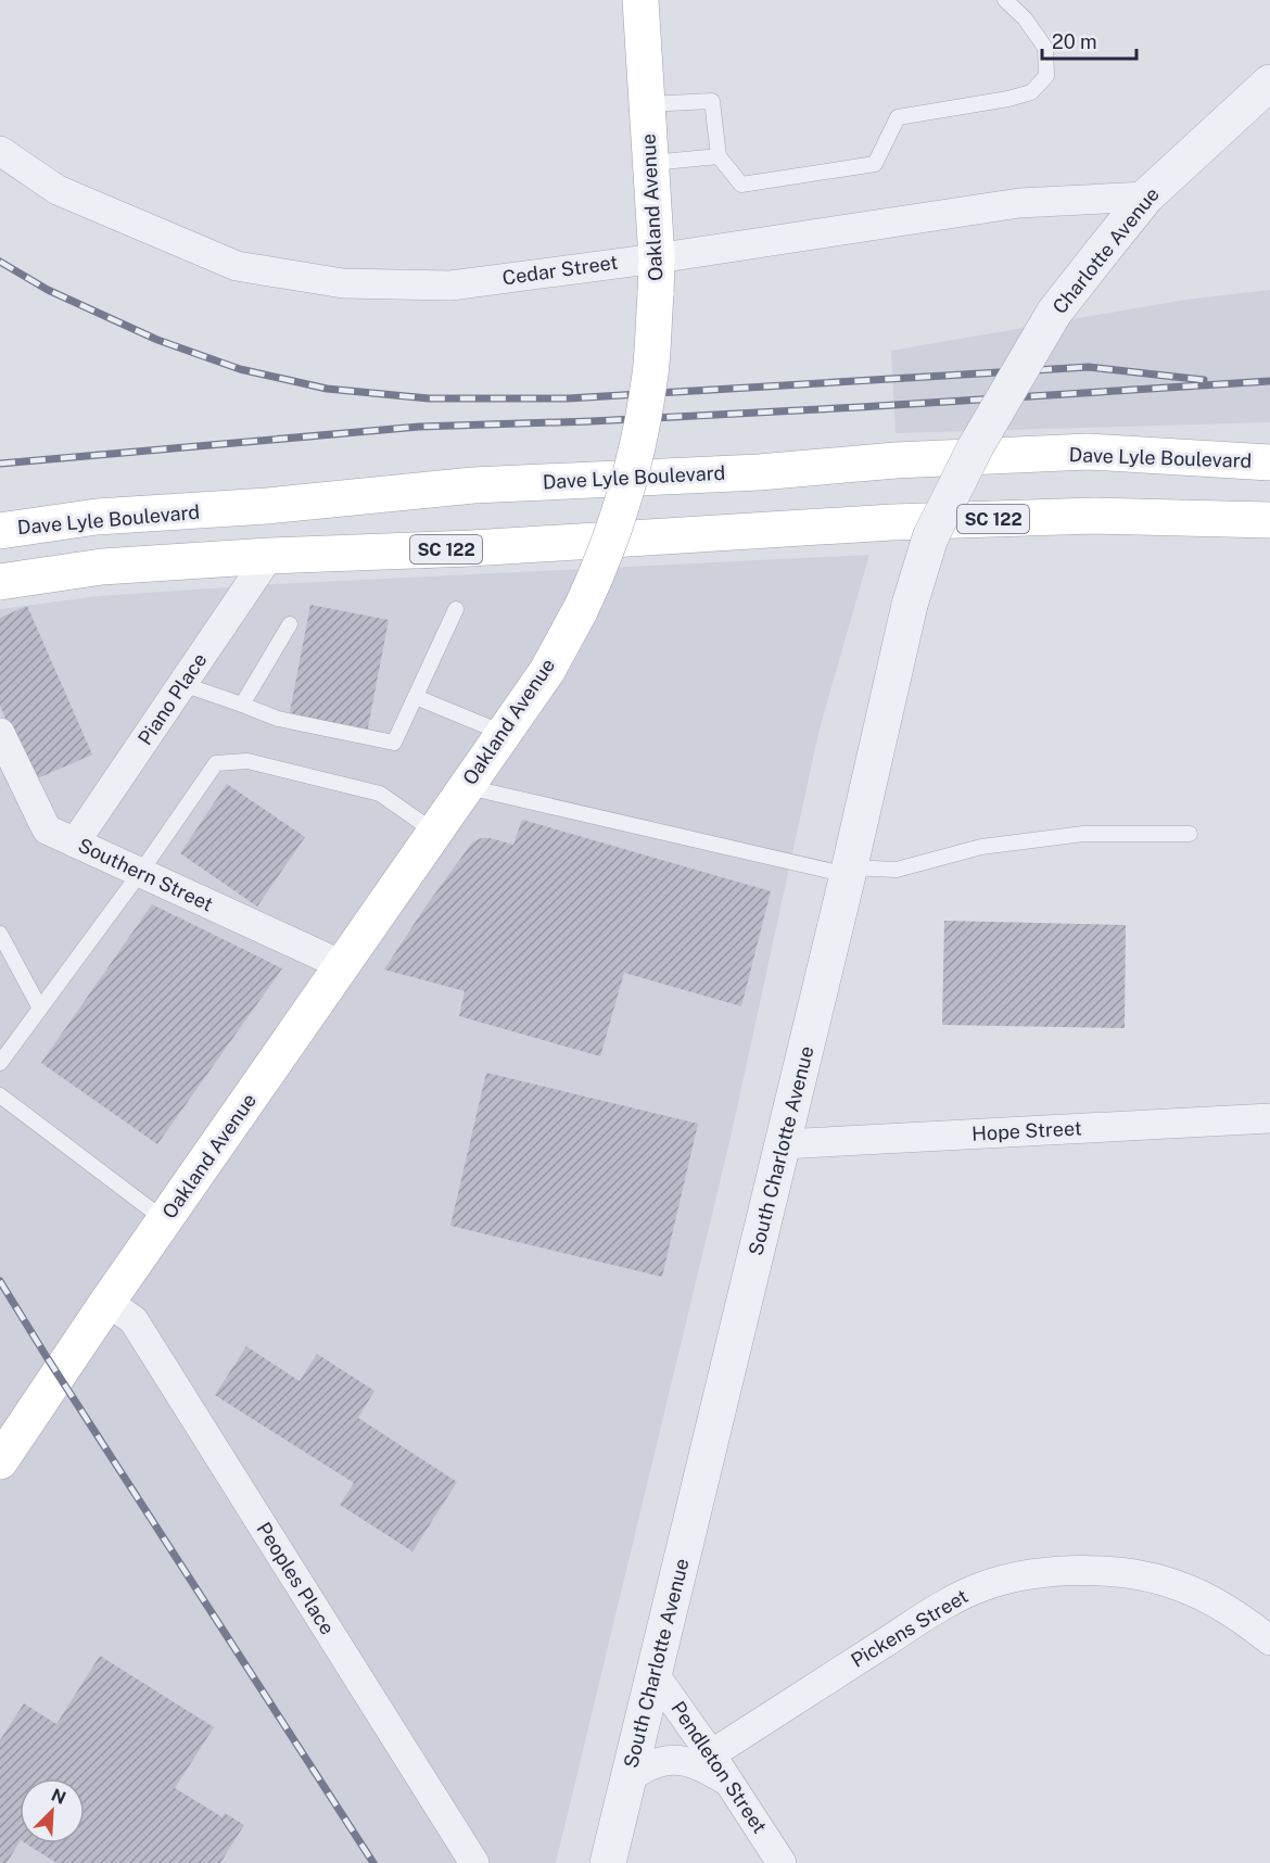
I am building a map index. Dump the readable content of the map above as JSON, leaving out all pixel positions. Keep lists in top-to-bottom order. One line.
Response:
{"streets":{"main road":["Oakland Avenue","Dave Lyle Boulevard","SC 122"],"street":["Charlotte Avenue","Cedar Street","Piano Place","Southern Street","Hope Street","South Charlotte Avenue","Peoples Place","Pickens Street","Pendleton Street"]},"crossings":[["Oakland Avenue","Cedar Street"],["Oakland Avenue","Southern Street"],["Oakland Avenue","Peoples Place"],["Charlotte Avenue","Cedar Street"],["Charlotte Avenue","South Charlotte Avenue"],["SC 122","Piano Place"],["Piano Place","Southern Street"],["Hope Street","South Charlotte Avenue"],["South Charlotte Avenue","Pendleton Street"],["Pickens Street","Pendleton Street"]],"scale_bar":"20 m","north":"top right"}
